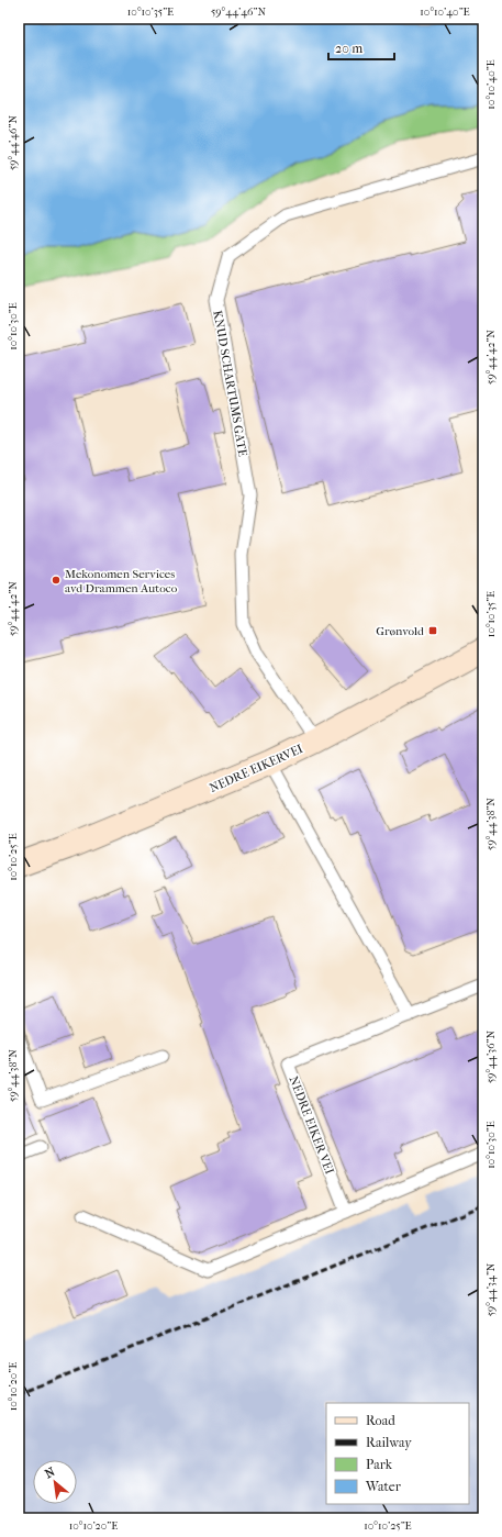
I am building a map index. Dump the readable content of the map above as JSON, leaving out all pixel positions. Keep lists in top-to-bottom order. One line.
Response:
{"streets":{"main road":["NEDRE EIKERVEI"],"lane":["KNUD SCHARTUMS GATE","NEDRE EIKER VEI"]},"crossings":[["KNUD SCHARTUMS GATE","NEDRE EIKERVEI"]],"places":{"other":["Mekonomen Services avd Drammen Autoco"],"transit":["Grønvold"]},"legend":["Road","Railway","Park","Water"],"scale_bar":"20 m","north":"top left","coordinates":["10°10'35\"E","59°44'46\"N","10°10'40\"E","10°10'30\"E","59°44'42\"N","59°44'38\"N","10°10'25\"E","59°44'36\"N","59°44'34\"N","10°10'20\"E"]}
